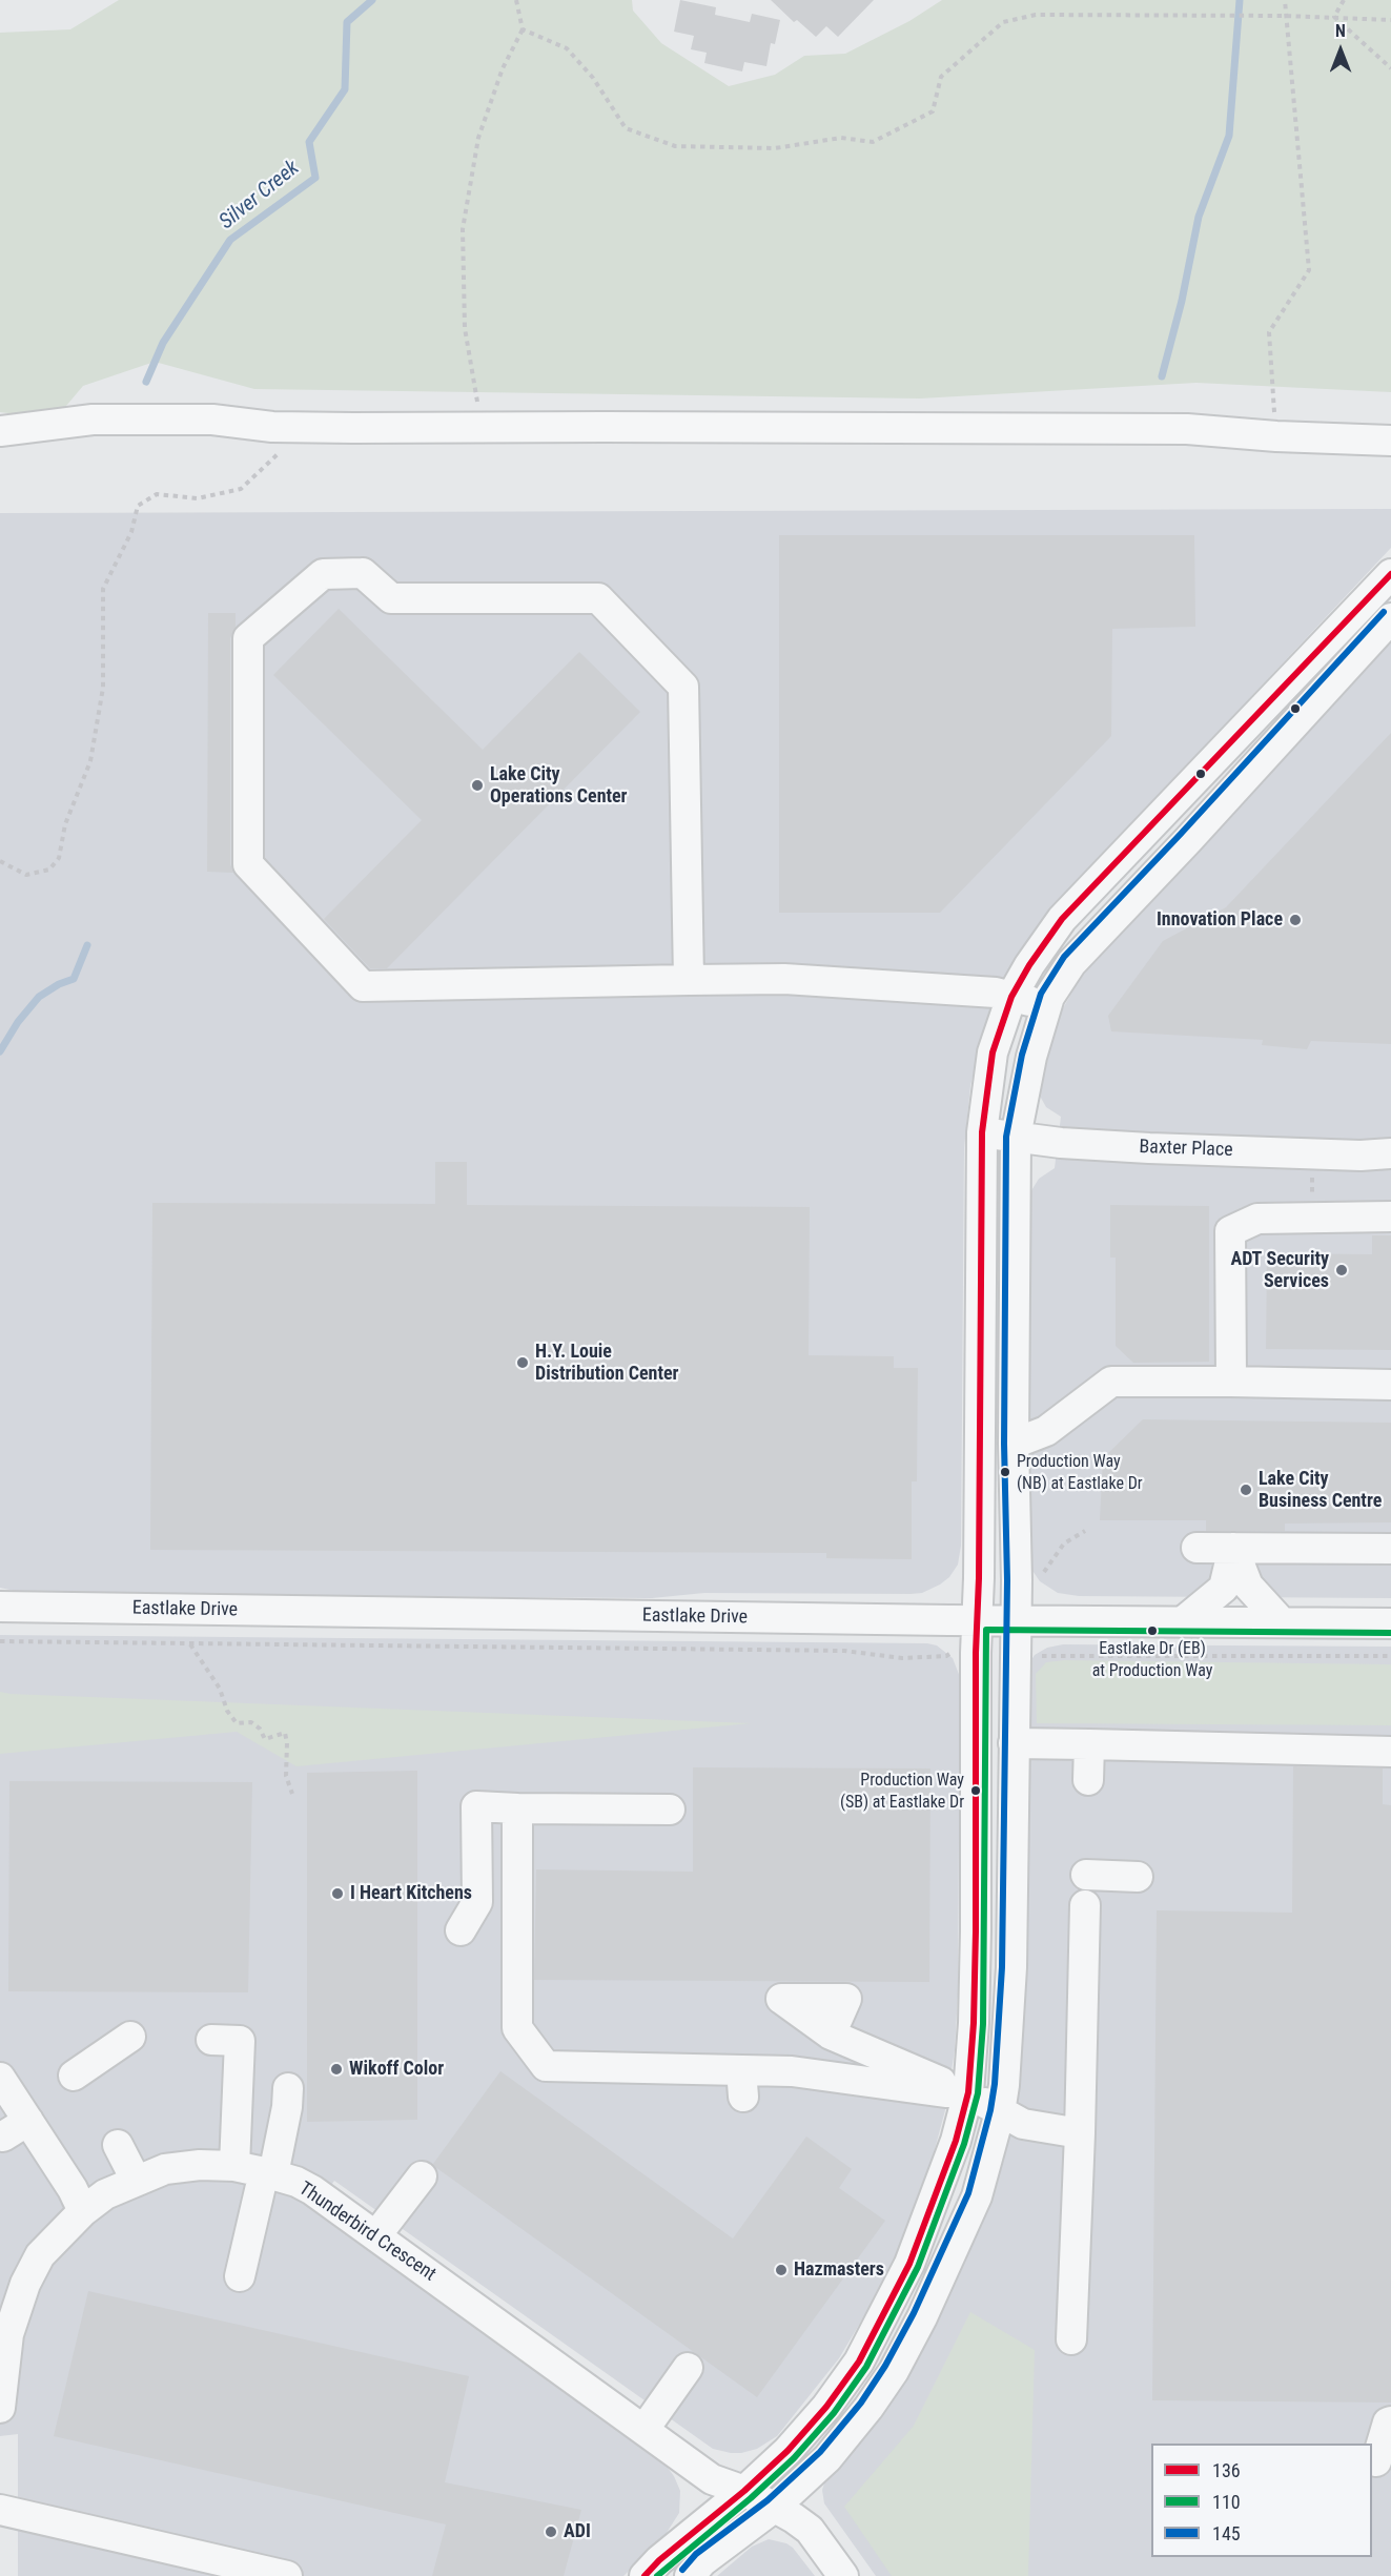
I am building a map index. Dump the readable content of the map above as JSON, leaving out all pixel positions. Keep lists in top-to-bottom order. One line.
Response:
{"streets":{"street":["Baxter Place","Eastlake Drive","Thunderbird Crescent"]},"water":["Silver Creek"],"places":["Lake City Operations Center","Innovation Place","ADT Security Services","H.Y. Louie Distribution Center","Production Way (NB) at Eastlake Dr","Lake City Business Centre","Eastlake Dr (EB) at Production Way","Production Way (SB) at Eastlake Dr","I Heart Kitchens","Wikoff Color","Hazmasters","ADI"],"lines":["transit line 136","transit line 145","transit line 110"],"legend":["136","110","145"],"north":"top"}
